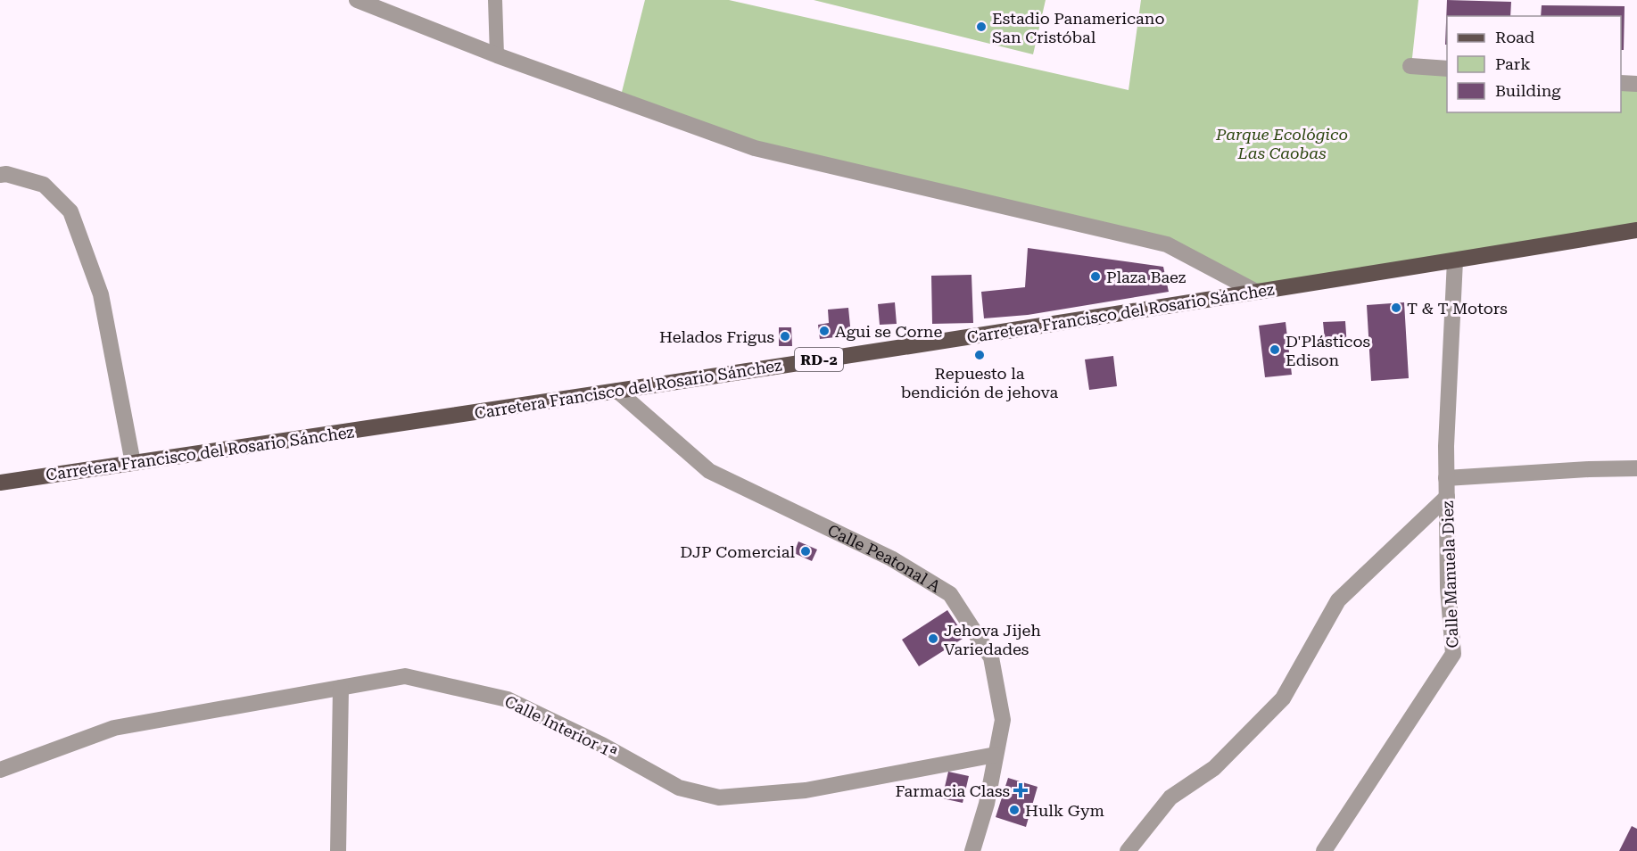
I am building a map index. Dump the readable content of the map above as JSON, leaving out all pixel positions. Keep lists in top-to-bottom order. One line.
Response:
{"streets":{"main road":["Carretera Francisco del Rosario Sánchez","RD-2"],"street":["Calle Peatonal A","Calle Manuela Diez","Calle Interior 1ª"]},"crossings":[["Carretera Francisco del Rosario Sánchez","Calle Peatonal A"],["Carretera Francisco del Rosario Sánchez","Calle Manuela Diez"],["Calle Peatonal A","Calle Interior 1ª"]],"parks":["Parque Ecológico Las Caobas"],"places":{"other":["Estadio Panamericano San Cristóbal","Plaza Baez","T & T Motors","Agui se Corne","Helados Frigus","D'Plásticos Edison","Repuesto la bendición de jehova","DJP Comercial","Jehova Jijeh Variedades","Hulk Gym"],"health":["Farmacia Class"]},"legend":["Road","Park","Building"]}
